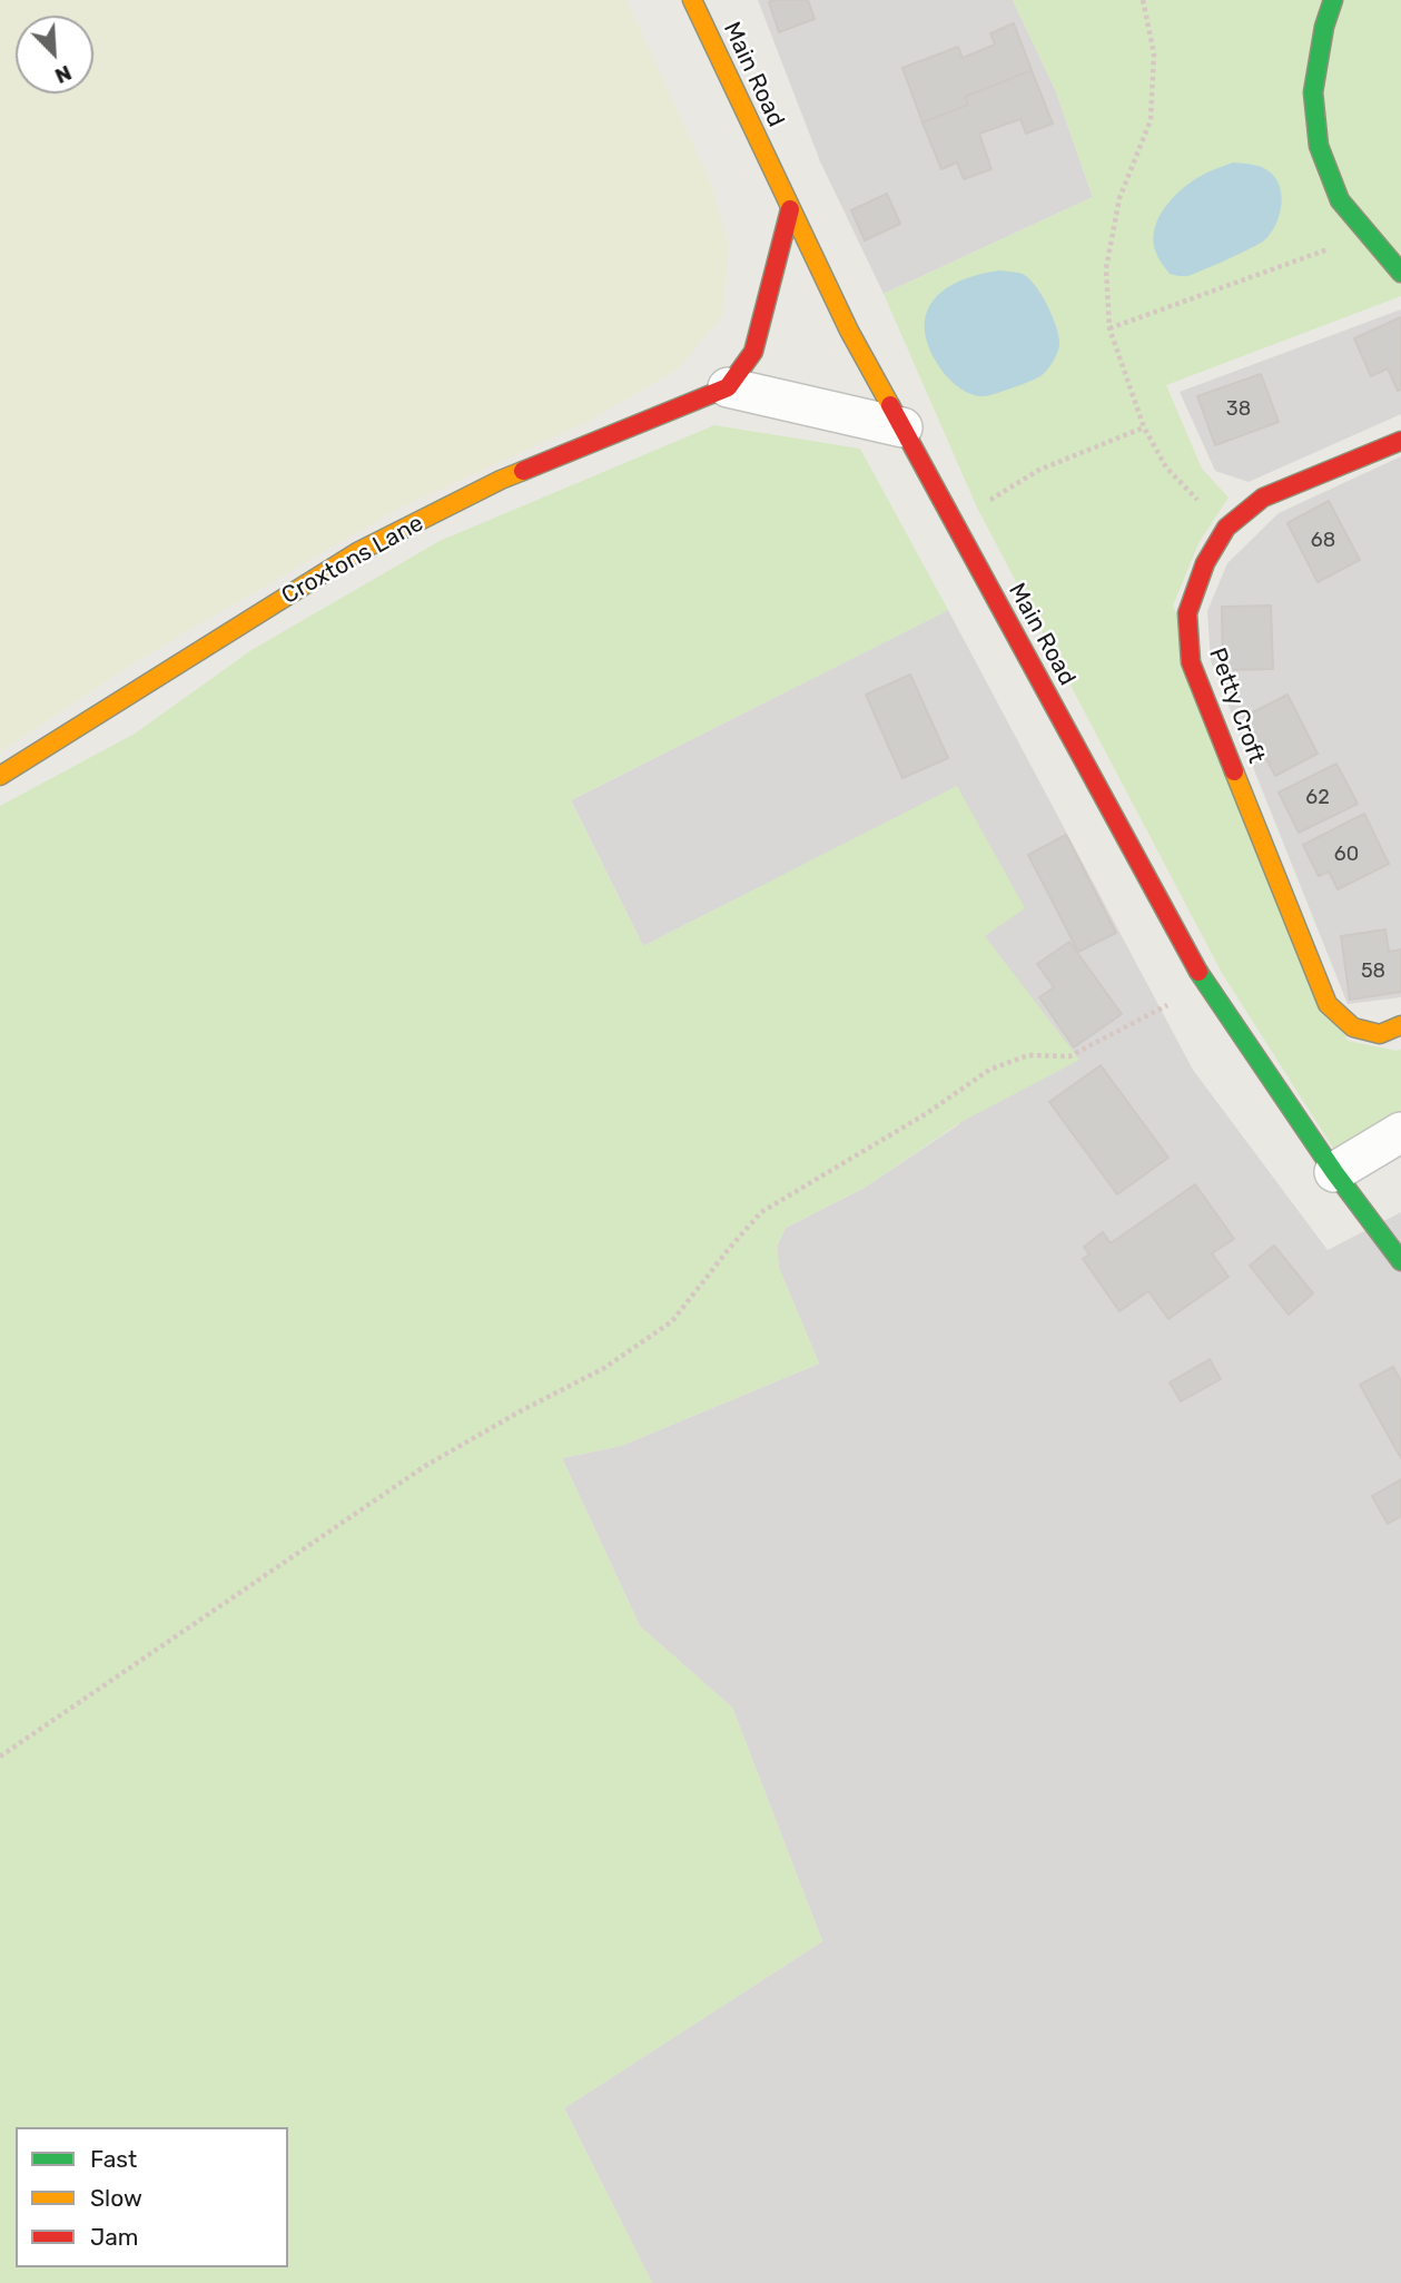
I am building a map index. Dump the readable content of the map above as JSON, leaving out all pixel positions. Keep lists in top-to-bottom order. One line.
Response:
{"streets":{"street":["Main Road","Croxtons Lane","Petty Croft"]},"house_numbers":["38","68","62","60","58"],"legend":["Fast","Slow","Jam"],"north":"bottom right"}
